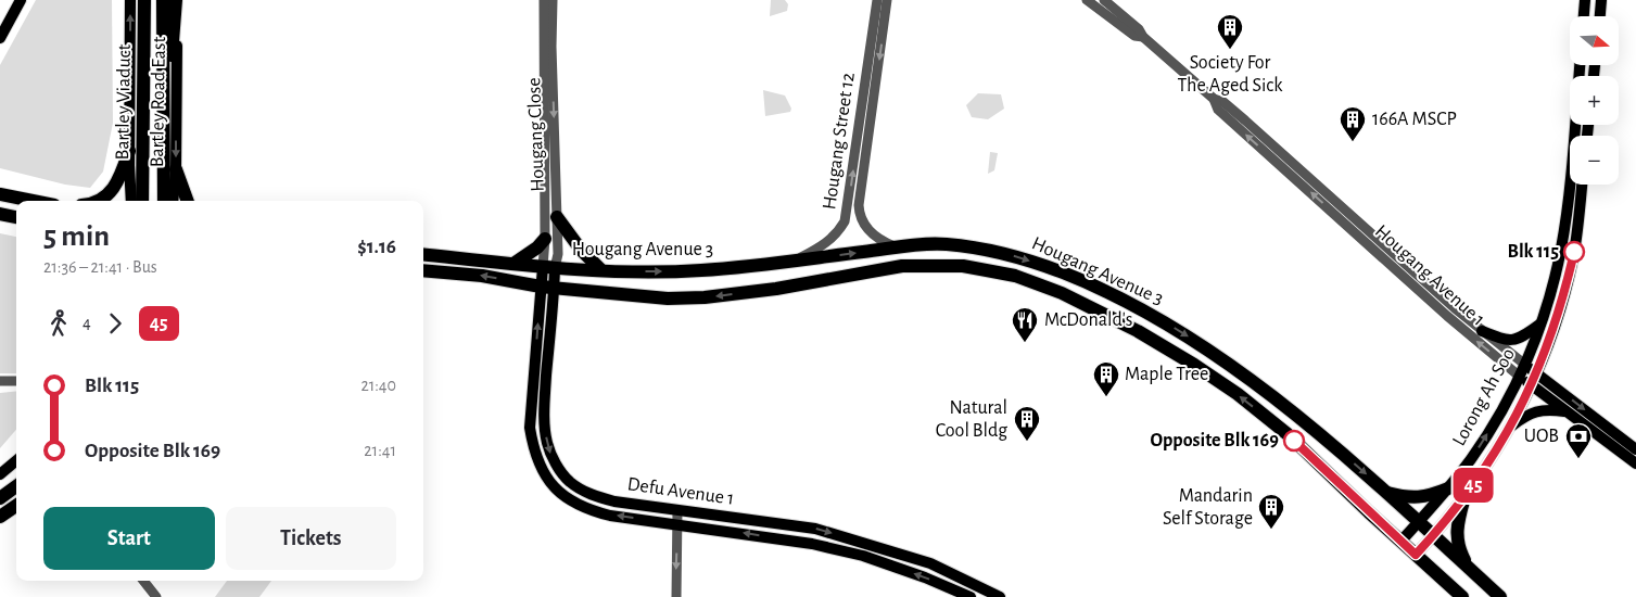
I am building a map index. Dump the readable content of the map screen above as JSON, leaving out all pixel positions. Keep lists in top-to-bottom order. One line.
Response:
{"streets":{"highway":["Bartley Viaduct","Hougang Avenue 3"],"main road":["Bartley Road East","Hougang Avenue 1","Lorong Ah Soo","Defu Avenue 1"],"street":["Hougang Close","Hougang Street 12"]},"crossings":[["Hougang Close","Hougang Avenue 3"],["Hougang Close","Defu Avenue 1"],["Hougang Street 12","Hougang Avenue 3"],["Hougang Avenue 3","Lorong Ah Soo"],["Hougang Avenue 3","Defu Avenue 1"],["Hougang Avenue 1","Lorong Ah Soo"]],"places":{"building":["Society For The Aged Sick","166A MSCP","Maple Tree","Natural Cool Bldg","Mandarin Self Storage"],"other":["Blk 115","Opposite Blk 169"],"restaurant":["McDonald's"],"bank":["UOB"]},"lines":["bus line 45"],"north":"right","page":{"on_map":"45","map_buttons":["+","−"],"heading":["5 min","21:36 – 21:41 · Bus","$1.16"],"legs":["4","45"],"list":[{"name":"Blk 115","value":"21:40"},{"name":"Opposite Blk 169","value":"21:41"}],"buttons":["Start","Tickets"]}}
